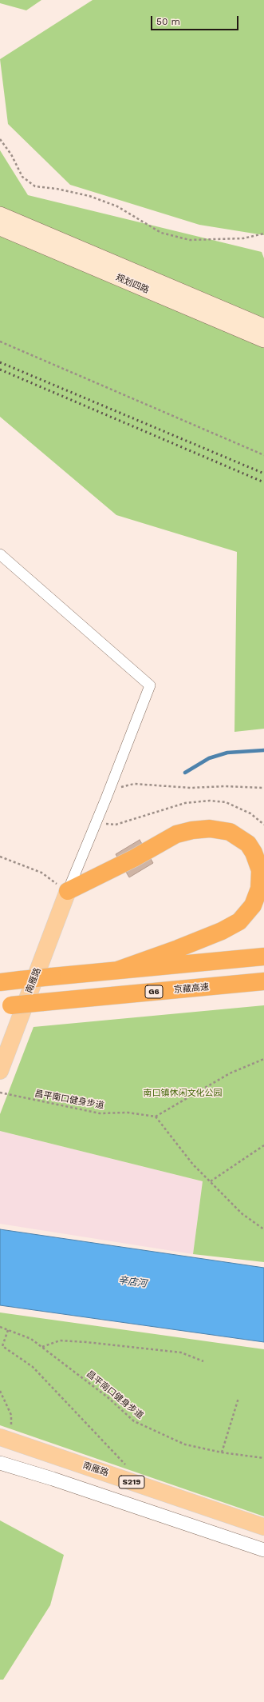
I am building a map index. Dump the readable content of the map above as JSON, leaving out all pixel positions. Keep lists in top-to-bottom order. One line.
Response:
{"streets":{"highway":["京藏高速","G6"],"main road":["规划四路","南雁路","S219"],"path":["昌平南口健身步道"]},"water":["辛店河"],"parks":["南口镇休闲文化公园"],"scale_bar":"50 m"}
